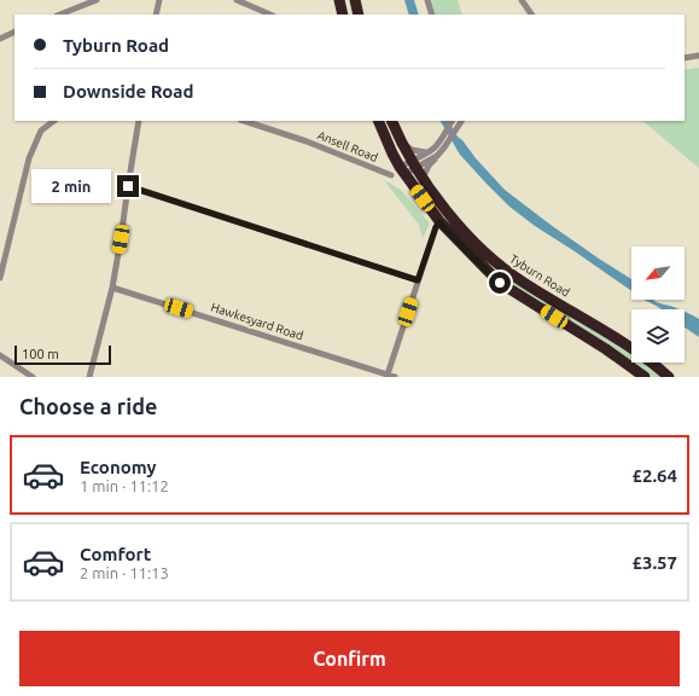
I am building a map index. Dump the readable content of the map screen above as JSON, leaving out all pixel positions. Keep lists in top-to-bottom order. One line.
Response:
{"streets":{"highway":["Tyburn Road"],"street":["Ansell Road","Hawkesyard Road"]},"scale_bar":"100 m","north":"bottom left","page":{"banner":["Tyburn Road","Downside Road"],"bubble":"2 min","scale":"100 m","heading":"Choose a ride","list":[{"name":"Economy","note":"1 min · 11:12","value":"£2.64"},{"name":"Comfort","note":"2 min · 11:13","value":"£3.57"}],"buttons":"Confirm"}}
